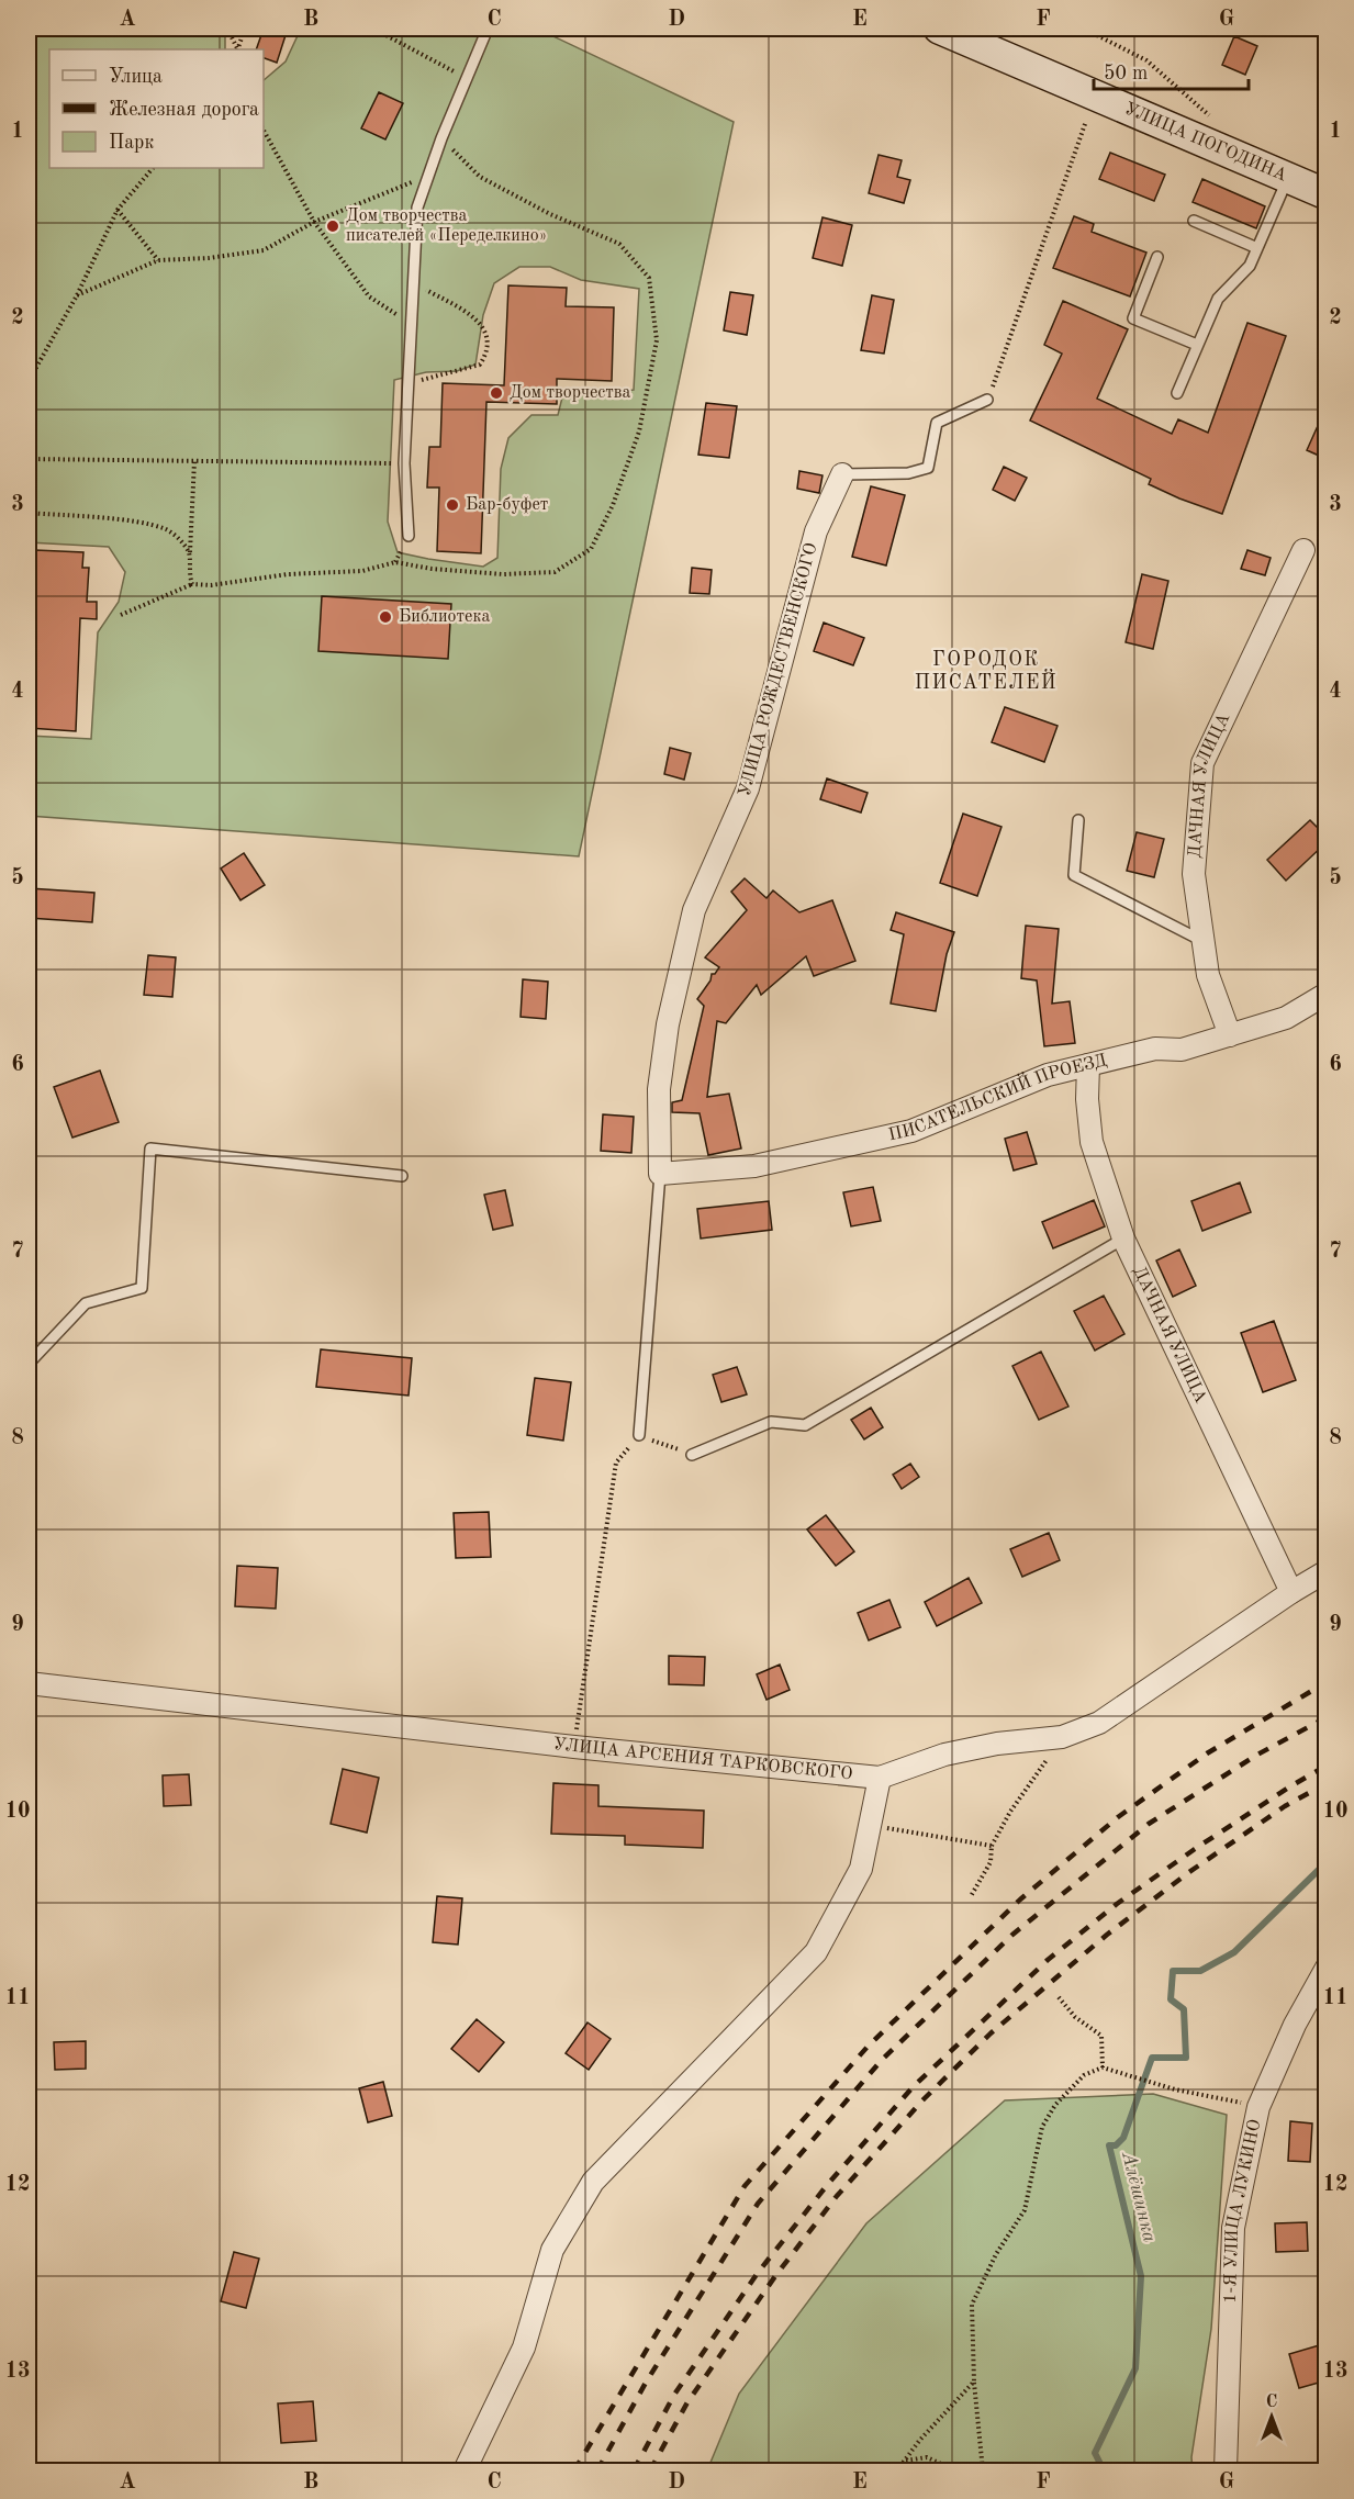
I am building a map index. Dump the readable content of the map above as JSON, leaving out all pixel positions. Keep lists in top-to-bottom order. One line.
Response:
{"streets":{"main road":["УЛИЦА ПОГОДИНА"],"street":["УЛИЦА РОЖДЕСТВЕНСКОГО","ДАЧНАЯ УЛИЦА","ПИСАТЕЛЬСКИЙ ПРОЕЗД","УЛИЦА АРСЕНИЯ ТАРКОВСКОГО","1-Я УЛИЦА ЛУКИНО"]},"crossings":[["УЛИЦА РОЖДЕСТВЕНСКОГО","ПИСАТЕЛЬСКИЙ ПРОЕЗД"],["ДАЧНАЯ УЛИЦА","ПИСАТЕЛЬСКИЙ ПРОЕЗД"],["ДАЧНАЯ УЛИЦА","УЛИЦА АРСЕНИЯ ТАРКОВСКОГО"]],"districts":["ГОРОДОК ПИСАТЕЛЕЙ"],"water":["Алёшинка"],"places":["Дом творчества писателей «Переделкино»","Дом творчества","Бар-буфет","Библиотека"],"legend":["Улица","Железная дорога","Парк"],"scale_bar":"50 m","north":"top","grid":{"columns":["A","B","C","D","E","F","G"],"rows":["1","2","3","4","5","6","7","8","9","10","11","12","13"]}}
